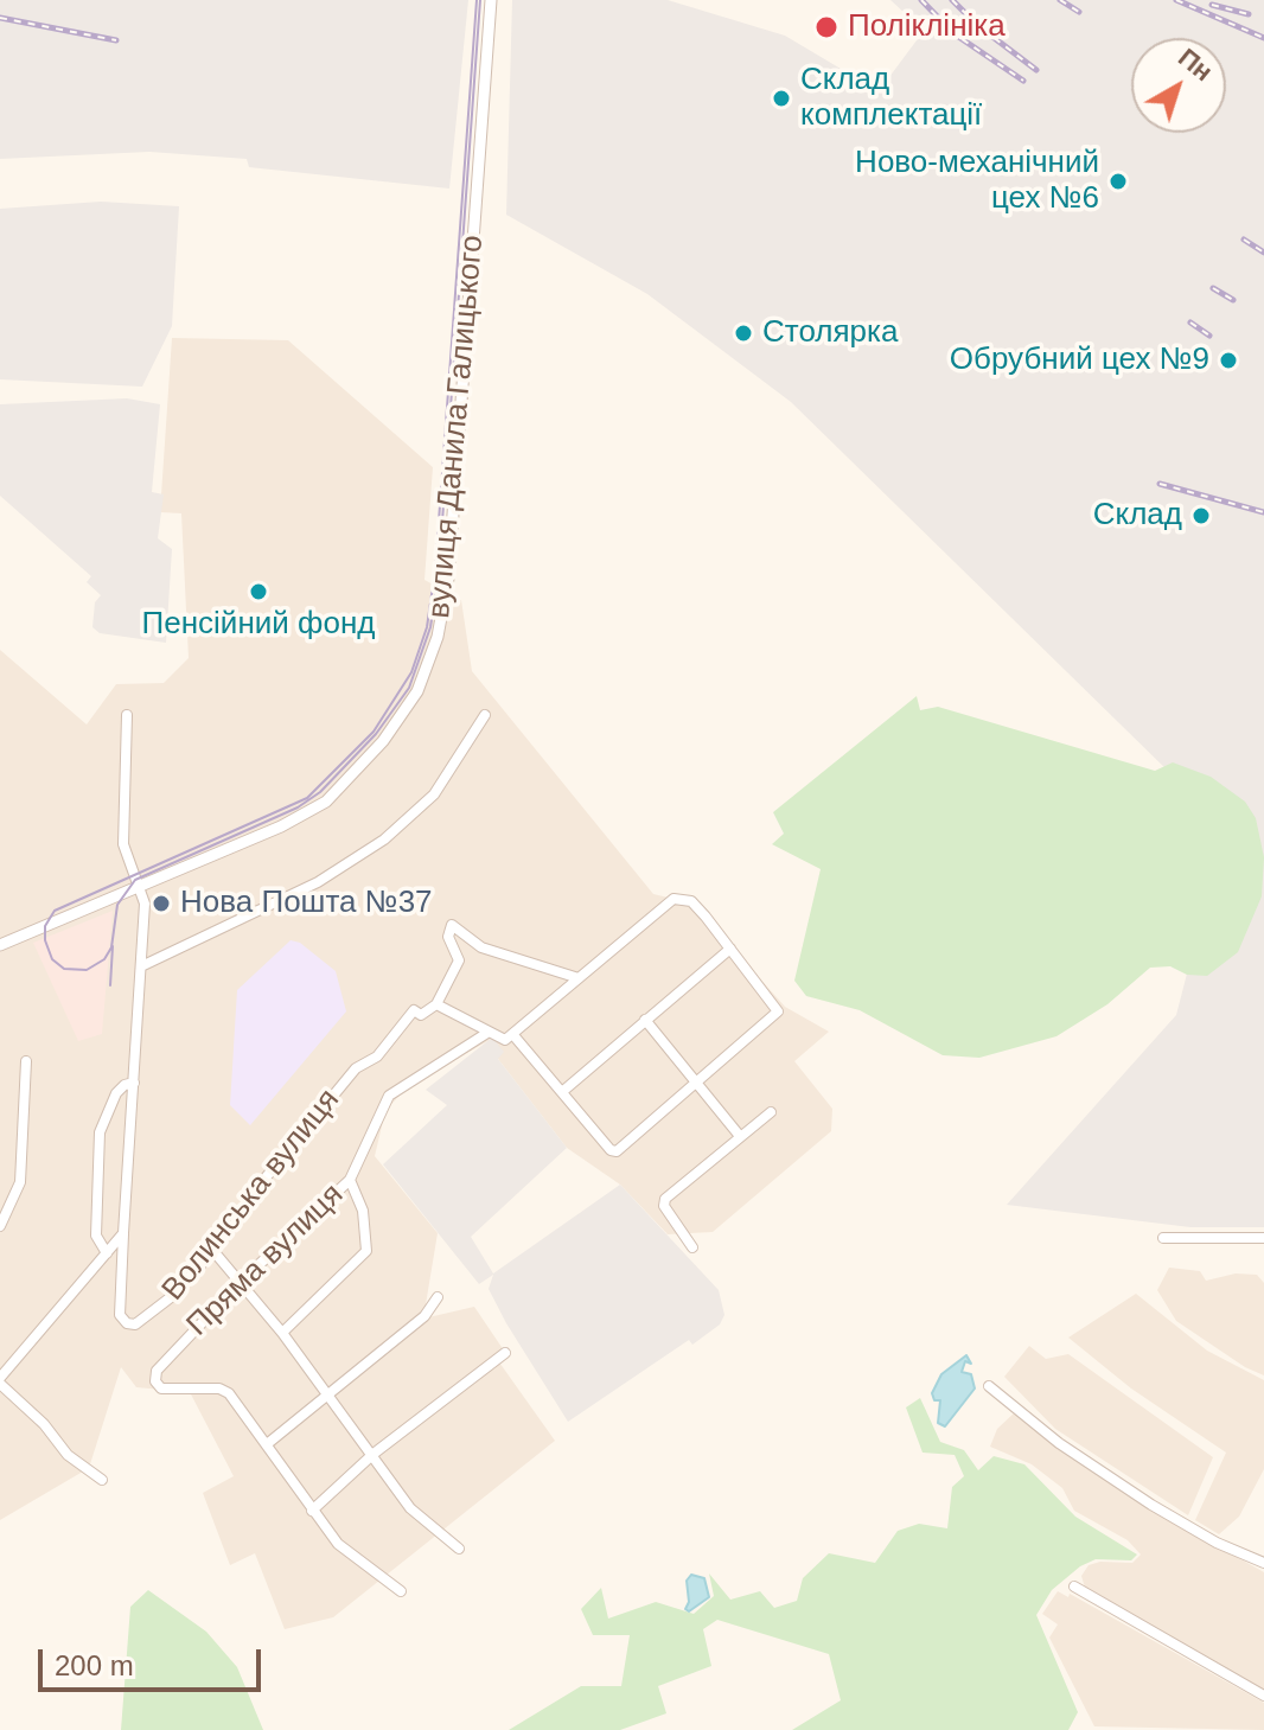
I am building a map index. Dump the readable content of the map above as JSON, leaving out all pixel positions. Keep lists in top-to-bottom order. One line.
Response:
{"streets":{"street":["вулиця Данила Галицького","Волинська вулиця","Пряма вулиця"]},"crossings":[["вулиця Данила Галицького","Волинська вулиця"]],"places":["Поліклініка","Склад комплектації","Ново-механічний цех №6","Столярка","Обрубний цех №9","Склад","Пенсійний фонд","Нова Пошта №37"],"scale_bar":"200 m","north":"top right"}
